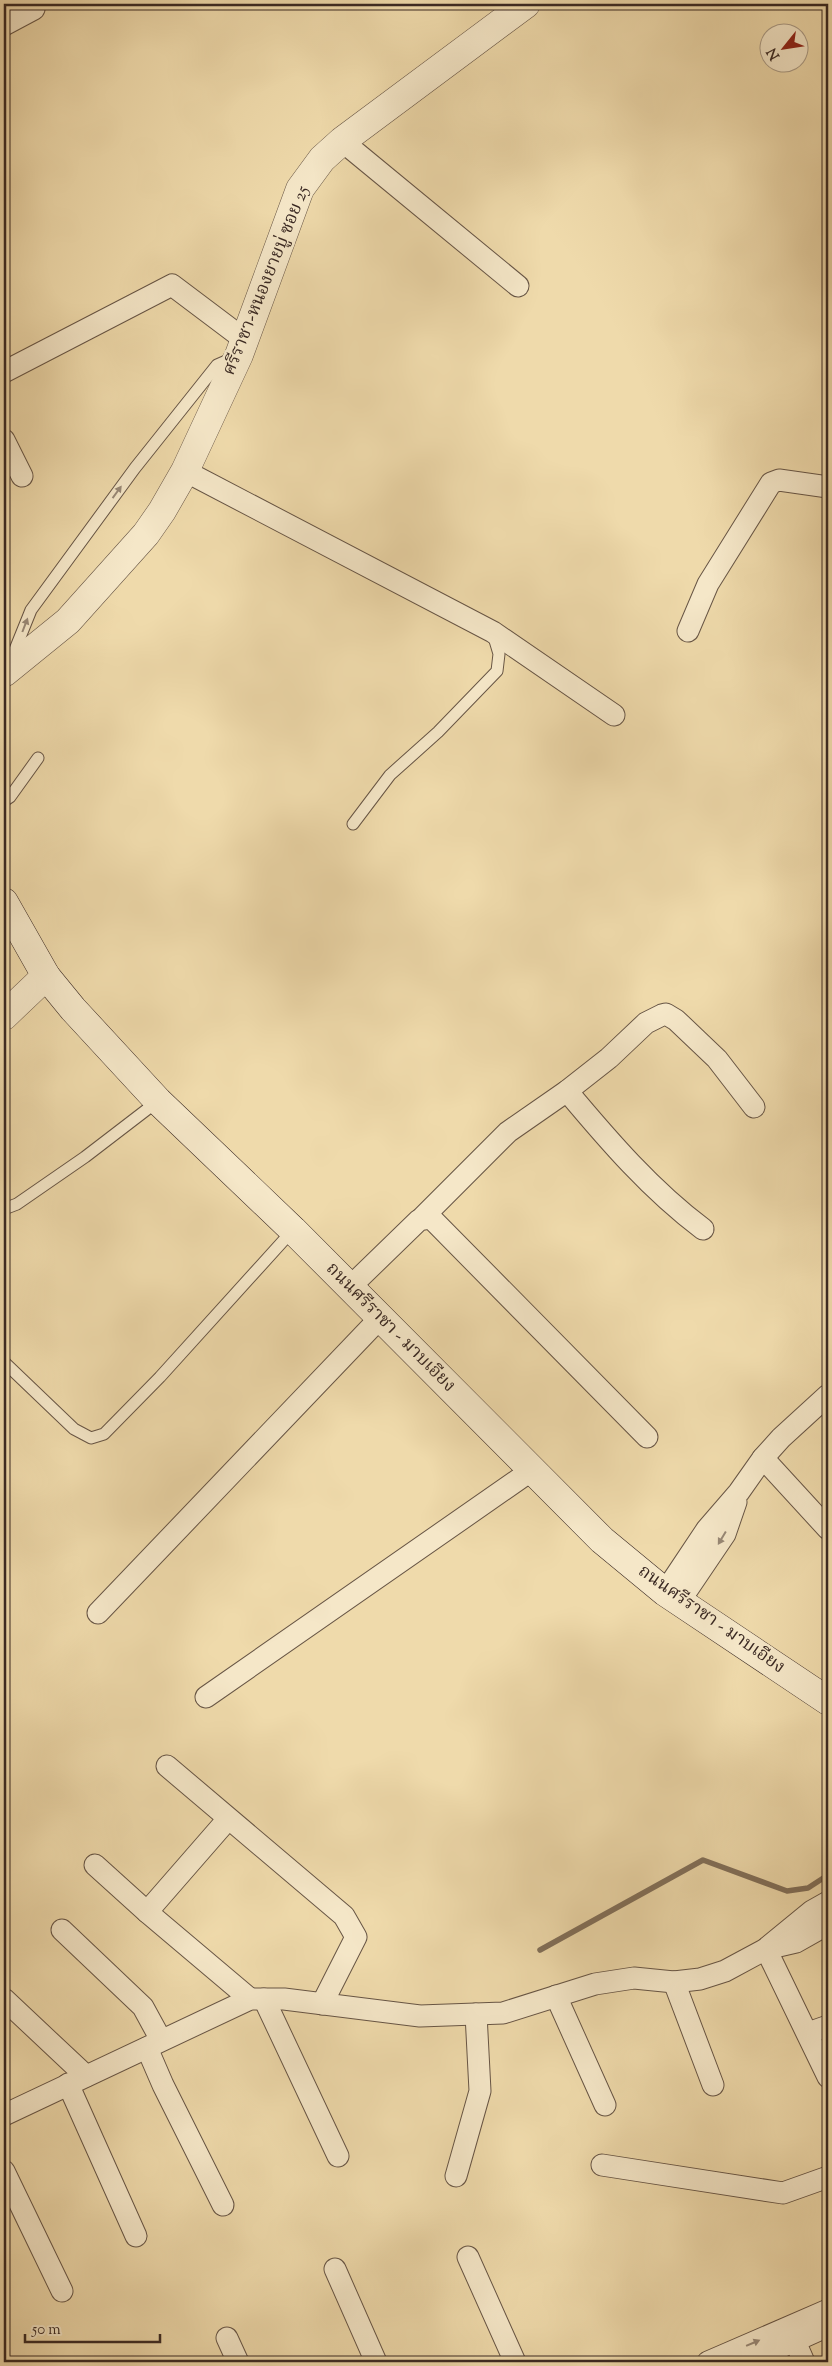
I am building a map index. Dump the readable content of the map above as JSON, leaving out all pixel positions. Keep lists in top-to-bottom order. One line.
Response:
{"streets":{"main road":["ศรีราชา-หนองยายบู่ ซอย 25","ถนนศรีราชา - มาบเอียง"]},"scale_bar":"50 m","north":"bottom left"}
